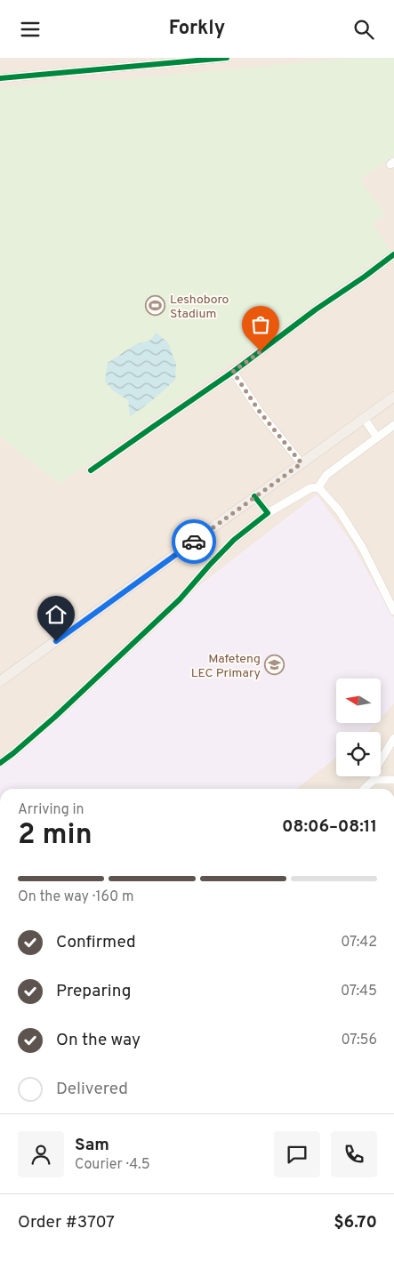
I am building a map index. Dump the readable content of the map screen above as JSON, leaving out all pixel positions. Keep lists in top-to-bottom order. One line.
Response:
{"places":{"sports":["Leshoboro Stadium"],"school or university":["Mafeteng LEC Primary"]},"north":"left","page":{"header":"Forkly","heading":["2 min","Arriving in","08:06–08:11"],"panel":["Sam","Courier · 4.5","Order #3707","$6.70"],"bar":"On the way · 160 m","list":[["Confirmed","07:42"],["Preparing","07:45"],["On the way","07:56"],"Delivered"]}}
